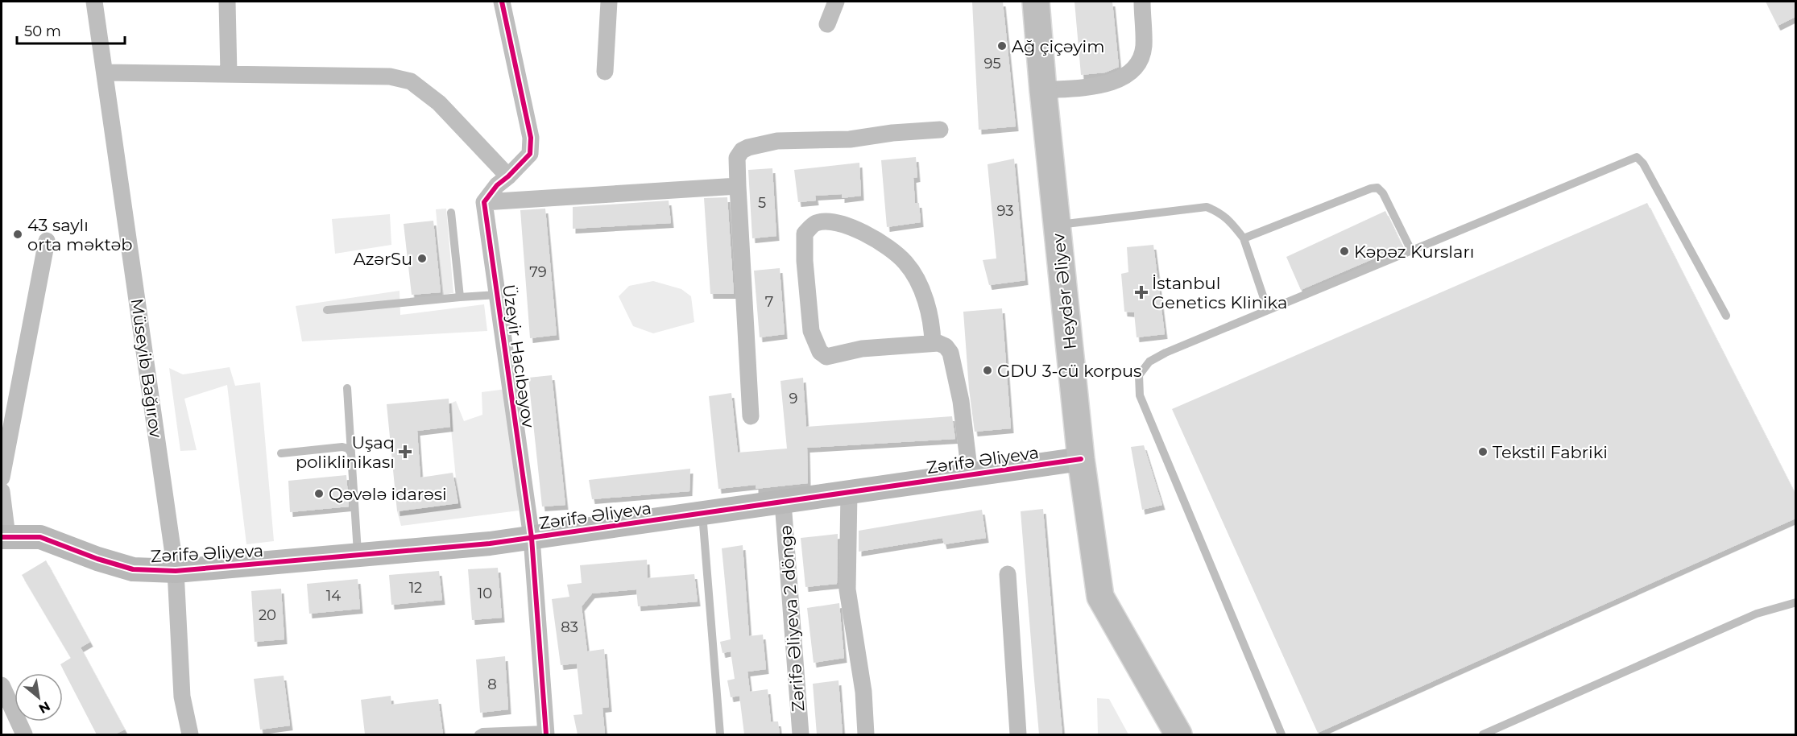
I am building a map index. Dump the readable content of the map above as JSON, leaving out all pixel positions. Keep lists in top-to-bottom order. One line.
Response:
{"streets":{"main road":["Heydər Əliyev"],"street":["Üzeyir Hacıbəyov","Müseyib Bağırov","Zərifə Əliyeva","Zərifə Əliyeva 2 döngə"]},"crossings":[["Heydər Əliyev","Zərifə Əliyeva"],["Üzeyir Hacıbəyov","Zərifə Əliyeva"],["Müseyib Bağırov","Zərifə Əliyeva"],["Zərifə Əliyeva","Zərifə Əliyeva 2 döngə"]],"places":{"other":["Ağ çiçəyim","43 saylı orta məktəb","Kəpəz Kursları","AzərSu","GDU 3-cü korpus","Tekstil Fabriki","Qəvələ idarəsi"],"health":["İstanbul Genetics Klinika","Uşaq poliklinikası"]},"house_numbers":["95","5","93","79","7","9","12","10","14","20","83","8"],"scale_bar":"50 m","north":"bottom right"}
